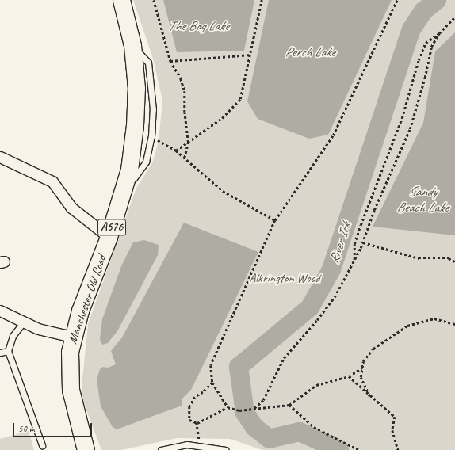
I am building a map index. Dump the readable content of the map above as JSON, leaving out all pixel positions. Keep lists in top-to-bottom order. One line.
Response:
{"streets":{"main road":["A576","Manchester Old Road"]},"water":["The Bog Lake","Perch Lake","Sandy Beach Lake","River Irk"],"parks":["Alkrington Wood"],"scale_bar":"50 m"}
